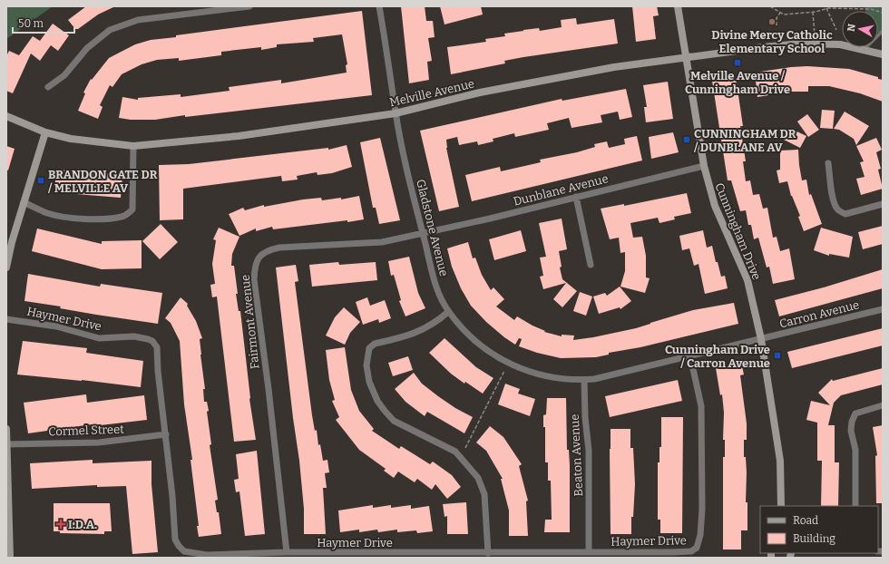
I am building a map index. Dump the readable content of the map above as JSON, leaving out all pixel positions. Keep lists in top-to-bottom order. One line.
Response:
{"streets":{"street":["Melville Avenue","Dunblane Avenue","Gladstone Avenue","Cunningham Drive","Carron Avenue","Haymer Drive","Fairmont Avenue","Cormel Street","Beaton Avenue"]},"crossings":[["Melville Avenue","Gladstone Avenue"],["Melville Avenue","Cunningham Drive"],["Dunblane Avenue","Gladstone Avenue"],["Dunblane Avenue","Cunningham Drive"],["Dunblane Avenue","Fairmont Avenue"],["Gladstone Avenue","Cunningham Drive"],["Gladstone Avenue","Carron Avenue"],["Gladstone Avenue","Haymer Drive"],["Gladstone Avenue","Fairmont Avenue"],["Gladstone Avenue","Beaton Avenue"],["Cunningham Drive","Carron Avenue"],["Haymer Drive","Fairmont Avenue"],["Haymer Drive","Cormel Street"],["Haymer Drive","Beaton Avenue"]],"places":{"other":["Divine Mercy Catholic Elementary School"],"transit":["Melville Avenue / Cunningham Drive","CUNNINGHAM DR / DUNBLANE AV","BRANDON GATE DR / MELVILLE AV","Cunningham Drive / Carron Avenue"],"health":["I.D.A."]},"legend":["Road","Building"],"scale_bar":"50 m","north":"left"}
